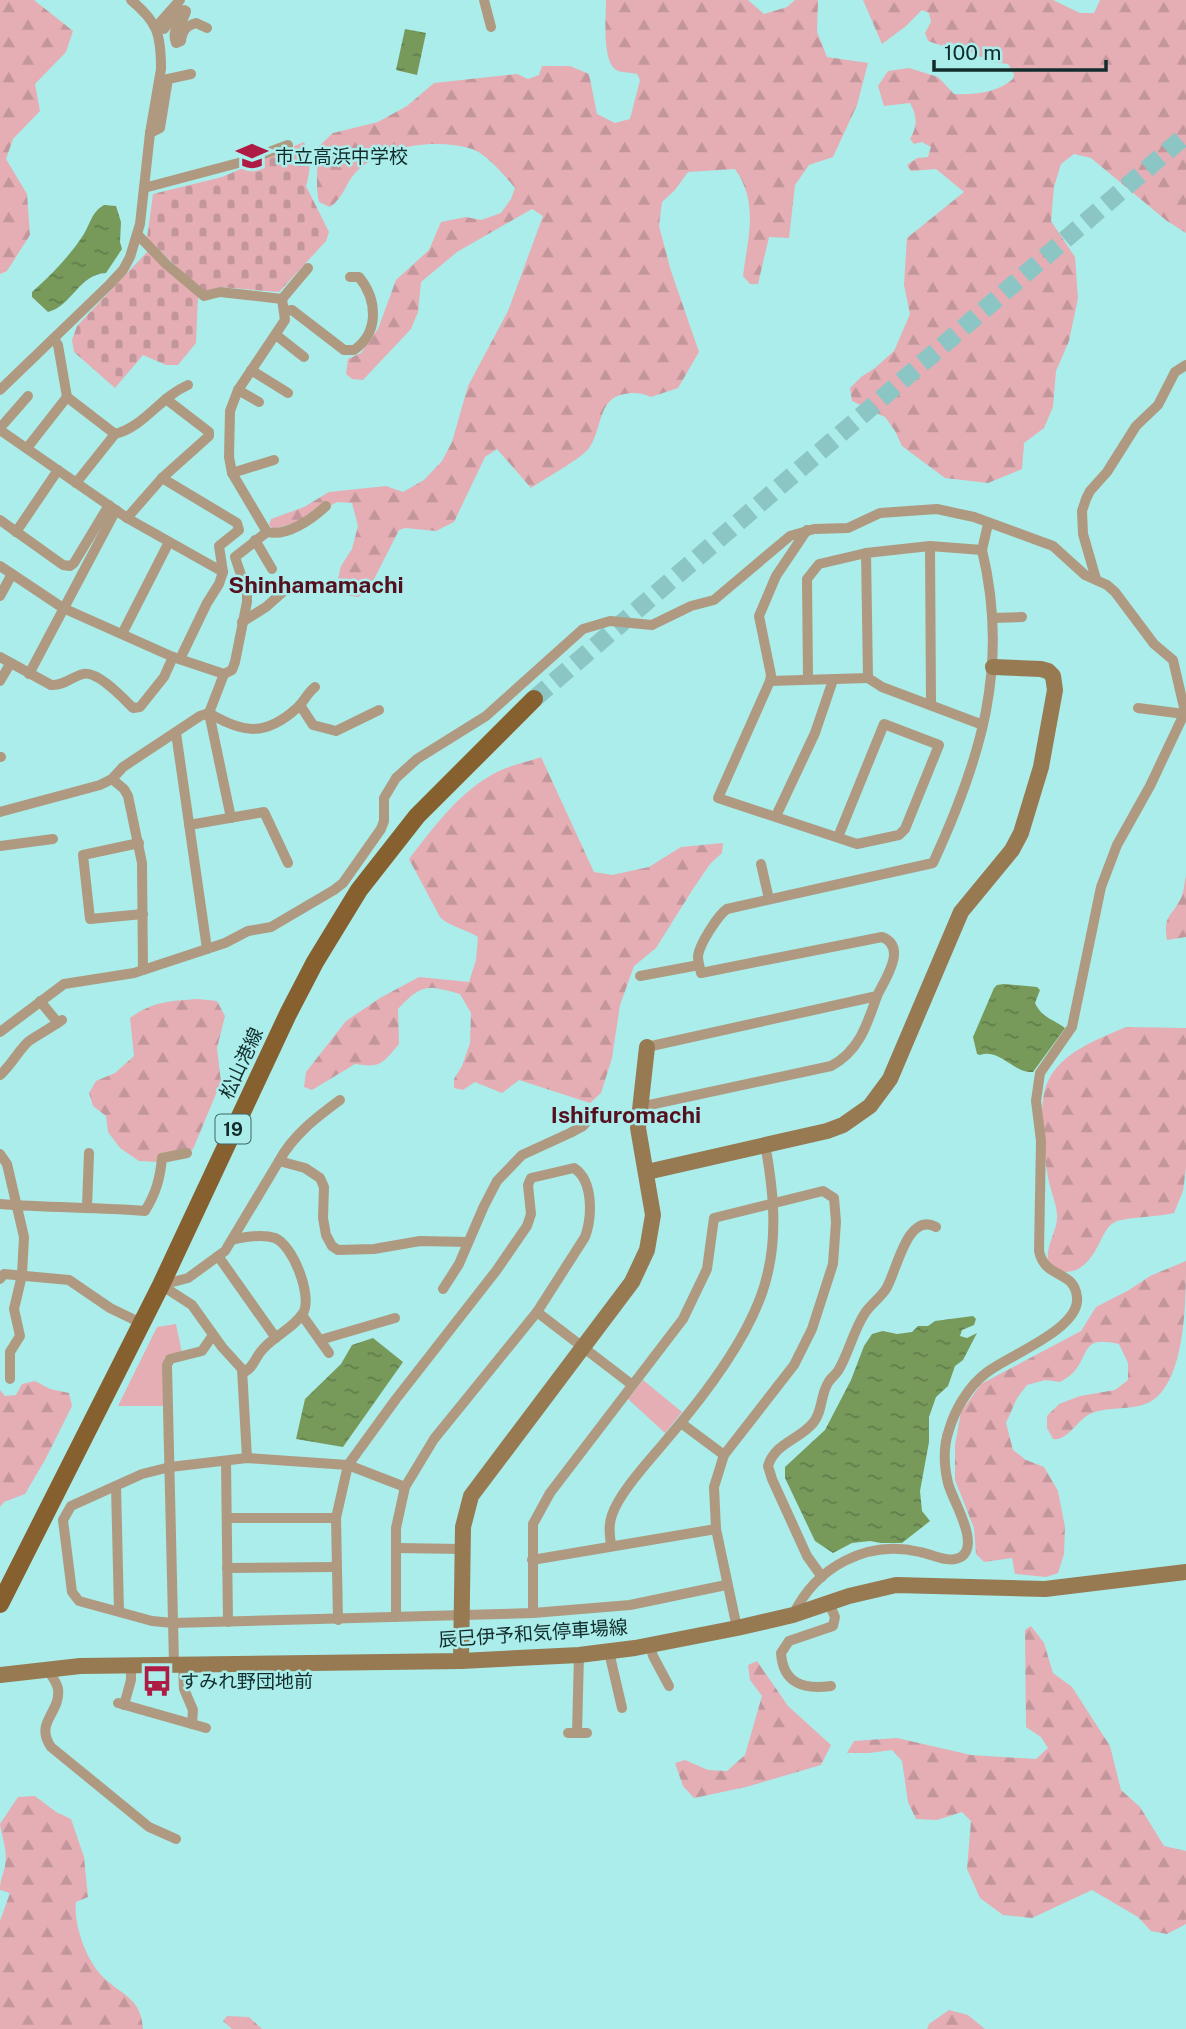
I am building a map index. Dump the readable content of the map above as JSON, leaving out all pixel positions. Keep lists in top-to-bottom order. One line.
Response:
{"streets":{"main road":["松山港線","19"],"street":["辰巳伊予和気停車場線"]},"districts":["Shinhamamachi","Ishifuromachi"],"places":{"school or university":["市立高浜中学校"],"bus stop":["すみれ野団地前"]},"scale_bar":"100 m"}
